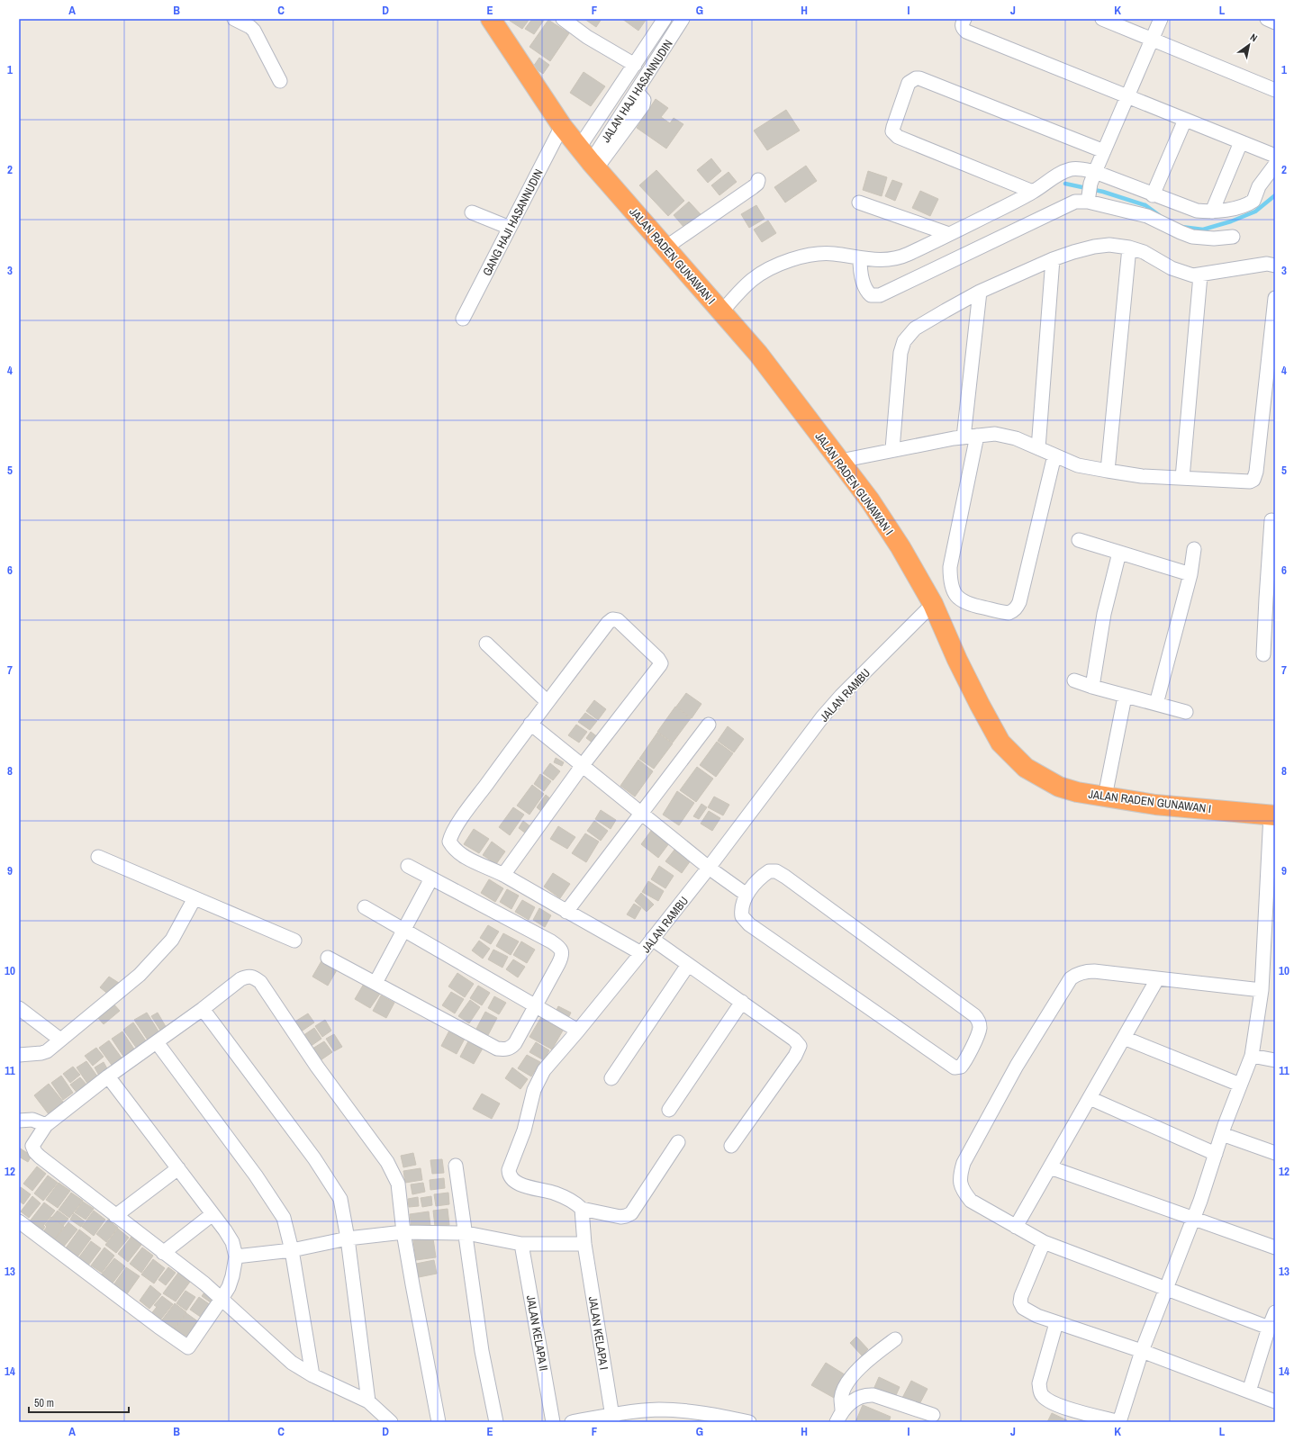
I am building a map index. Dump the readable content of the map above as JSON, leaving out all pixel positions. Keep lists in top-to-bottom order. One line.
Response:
{"streets":{"highway":["JALAN RADEN GUNAWAN I"],"street":["JALAN HAJI HASANNUDIN","GANG HAJI HASANNUDIN","JALAN RAMBU","JALAN KELAPA II","JALAN KELAPA I"]},"crossings":[["JALAN HAJI HASANNUDIN","JALAN RADEN GUNAWAN I"],["GANG HAJI HASANNUDIN","JALAN RADEN GUNAWAN I"],["JALAN RADEN GUNAWAN I","JALAN RAMBU"]],"scale_bar":"50 m","north":"top right","grid":{"columns":["A","B","C","D","E","F","G","H","I","J","K","L"],"rows":["1","2","3","4","5","6","7","8","9","10","11","12","13","14"]}}
